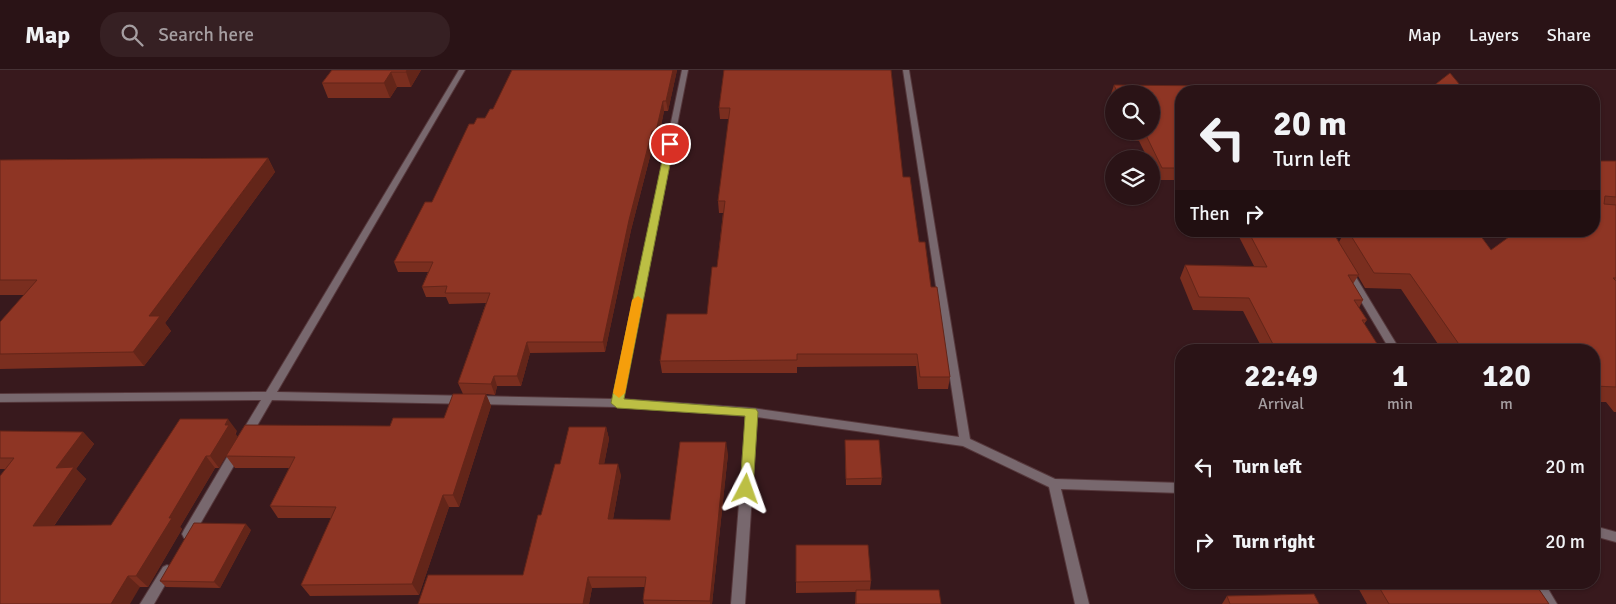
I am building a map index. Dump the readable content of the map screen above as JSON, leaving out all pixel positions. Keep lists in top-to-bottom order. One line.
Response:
{"page":{"header":"Map","search":"Search here","nav":["Map","Layers","Share"],"turn":["20 m","Turn left"],"then":"Then","eta":["22:49","Arrival","1","min","120","m"],"list":[{"name":"Turn left","value":"20 m"},{"name":"Turn right","value":"20 m"}]}}
